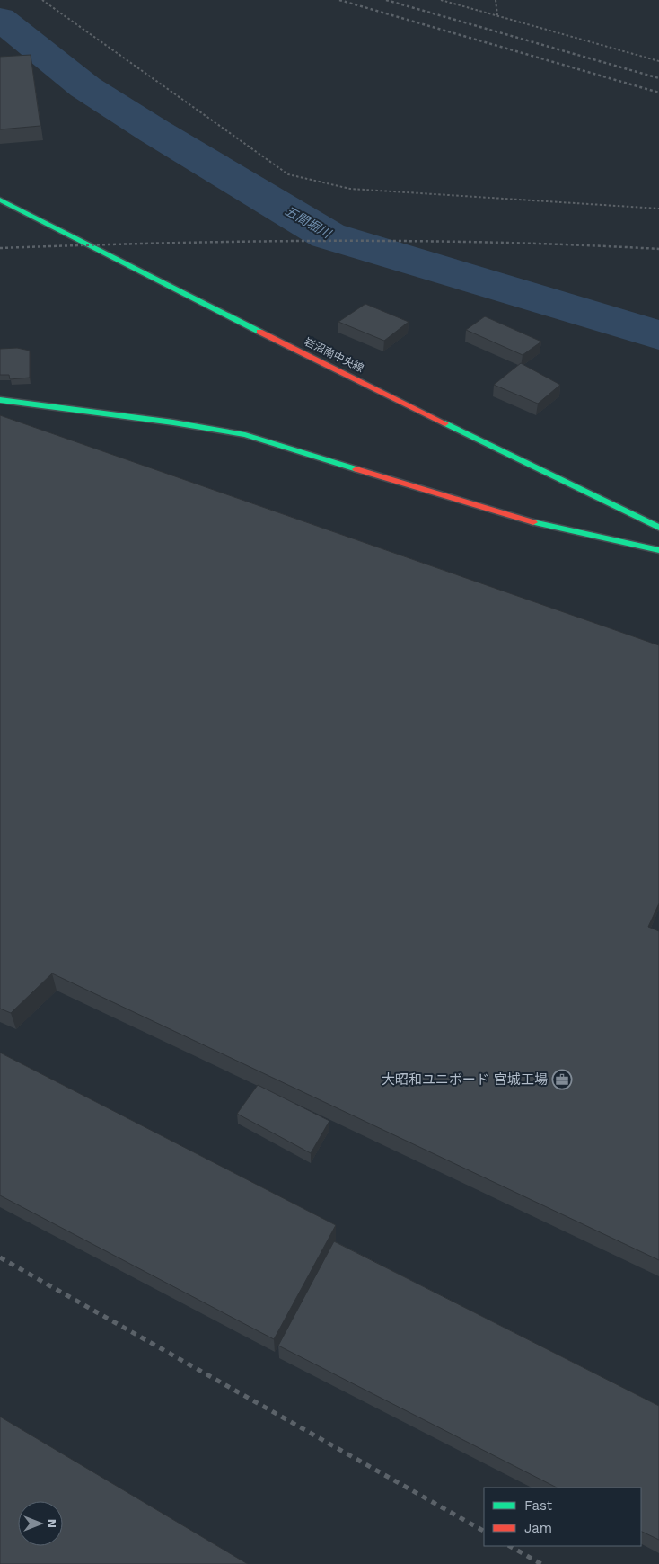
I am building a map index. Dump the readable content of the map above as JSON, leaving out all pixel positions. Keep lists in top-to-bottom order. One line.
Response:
{"streets":{"street":["岩沼南中央線"]},"water":["五間堀川"],"places":{"office":["大昭和ユニボード 宮城工場"]},"legend":["Fast","Jam"],"north":"right"}
